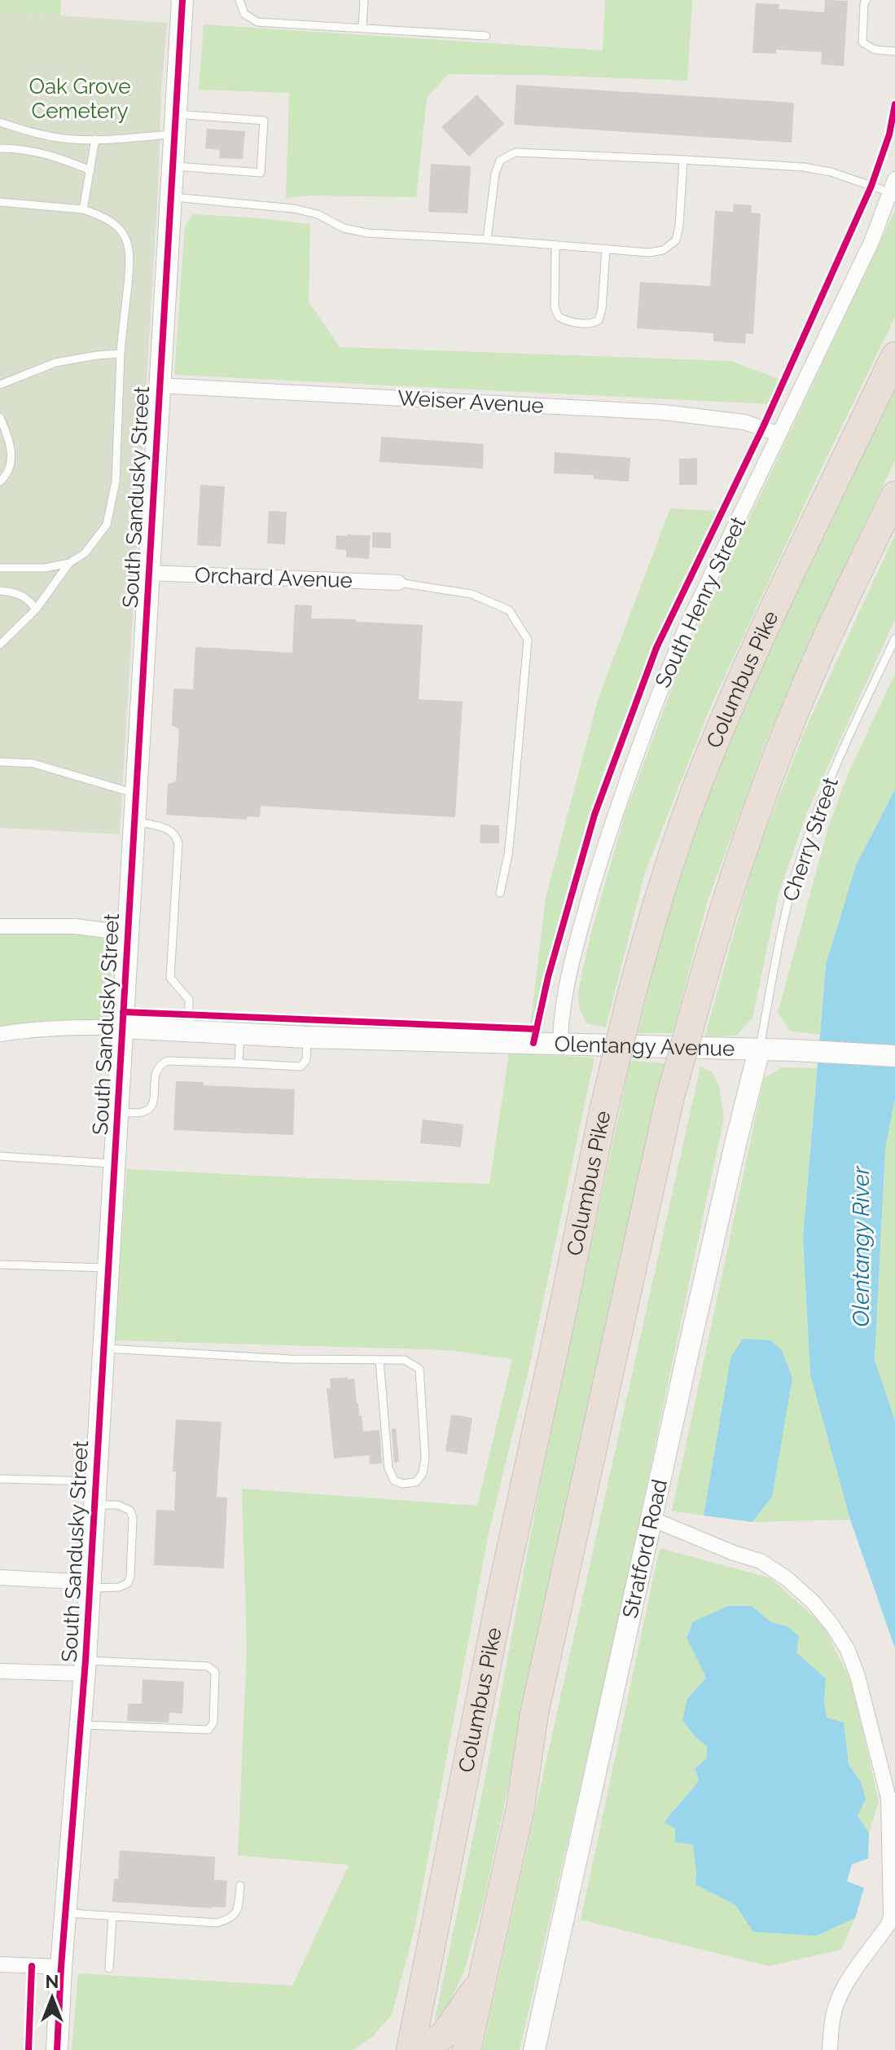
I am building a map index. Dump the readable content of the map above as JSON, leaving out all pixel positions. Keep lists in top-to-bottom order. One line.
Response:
{"streets":{"highway":["Columbus Pike"],"street":["Weiser Avenue","South Sandusky Street","Orchard Avenue","South Henry Street","Olentangy Avenue","Stratford Road"],"lane":["Cherry Street"]},"crossings":[["Weiser Avenue","South Sandusky Street"],["Weiser Avenue","South Henry Street"],["South Sandusky Street","Orchard Avenue"],["South Sandusky Street","Olentangy Avenue"],["South Henry Street","Olentangy Avenue"],["Cherry Street","Olentangy Avenue"],["Cherry Street","Stratford Road"],["Olentangy Avenue","Stratford Road"]],"water":["Olentangy River"],"parks":["Oak Grove Cemetery"],"north":"top"}
